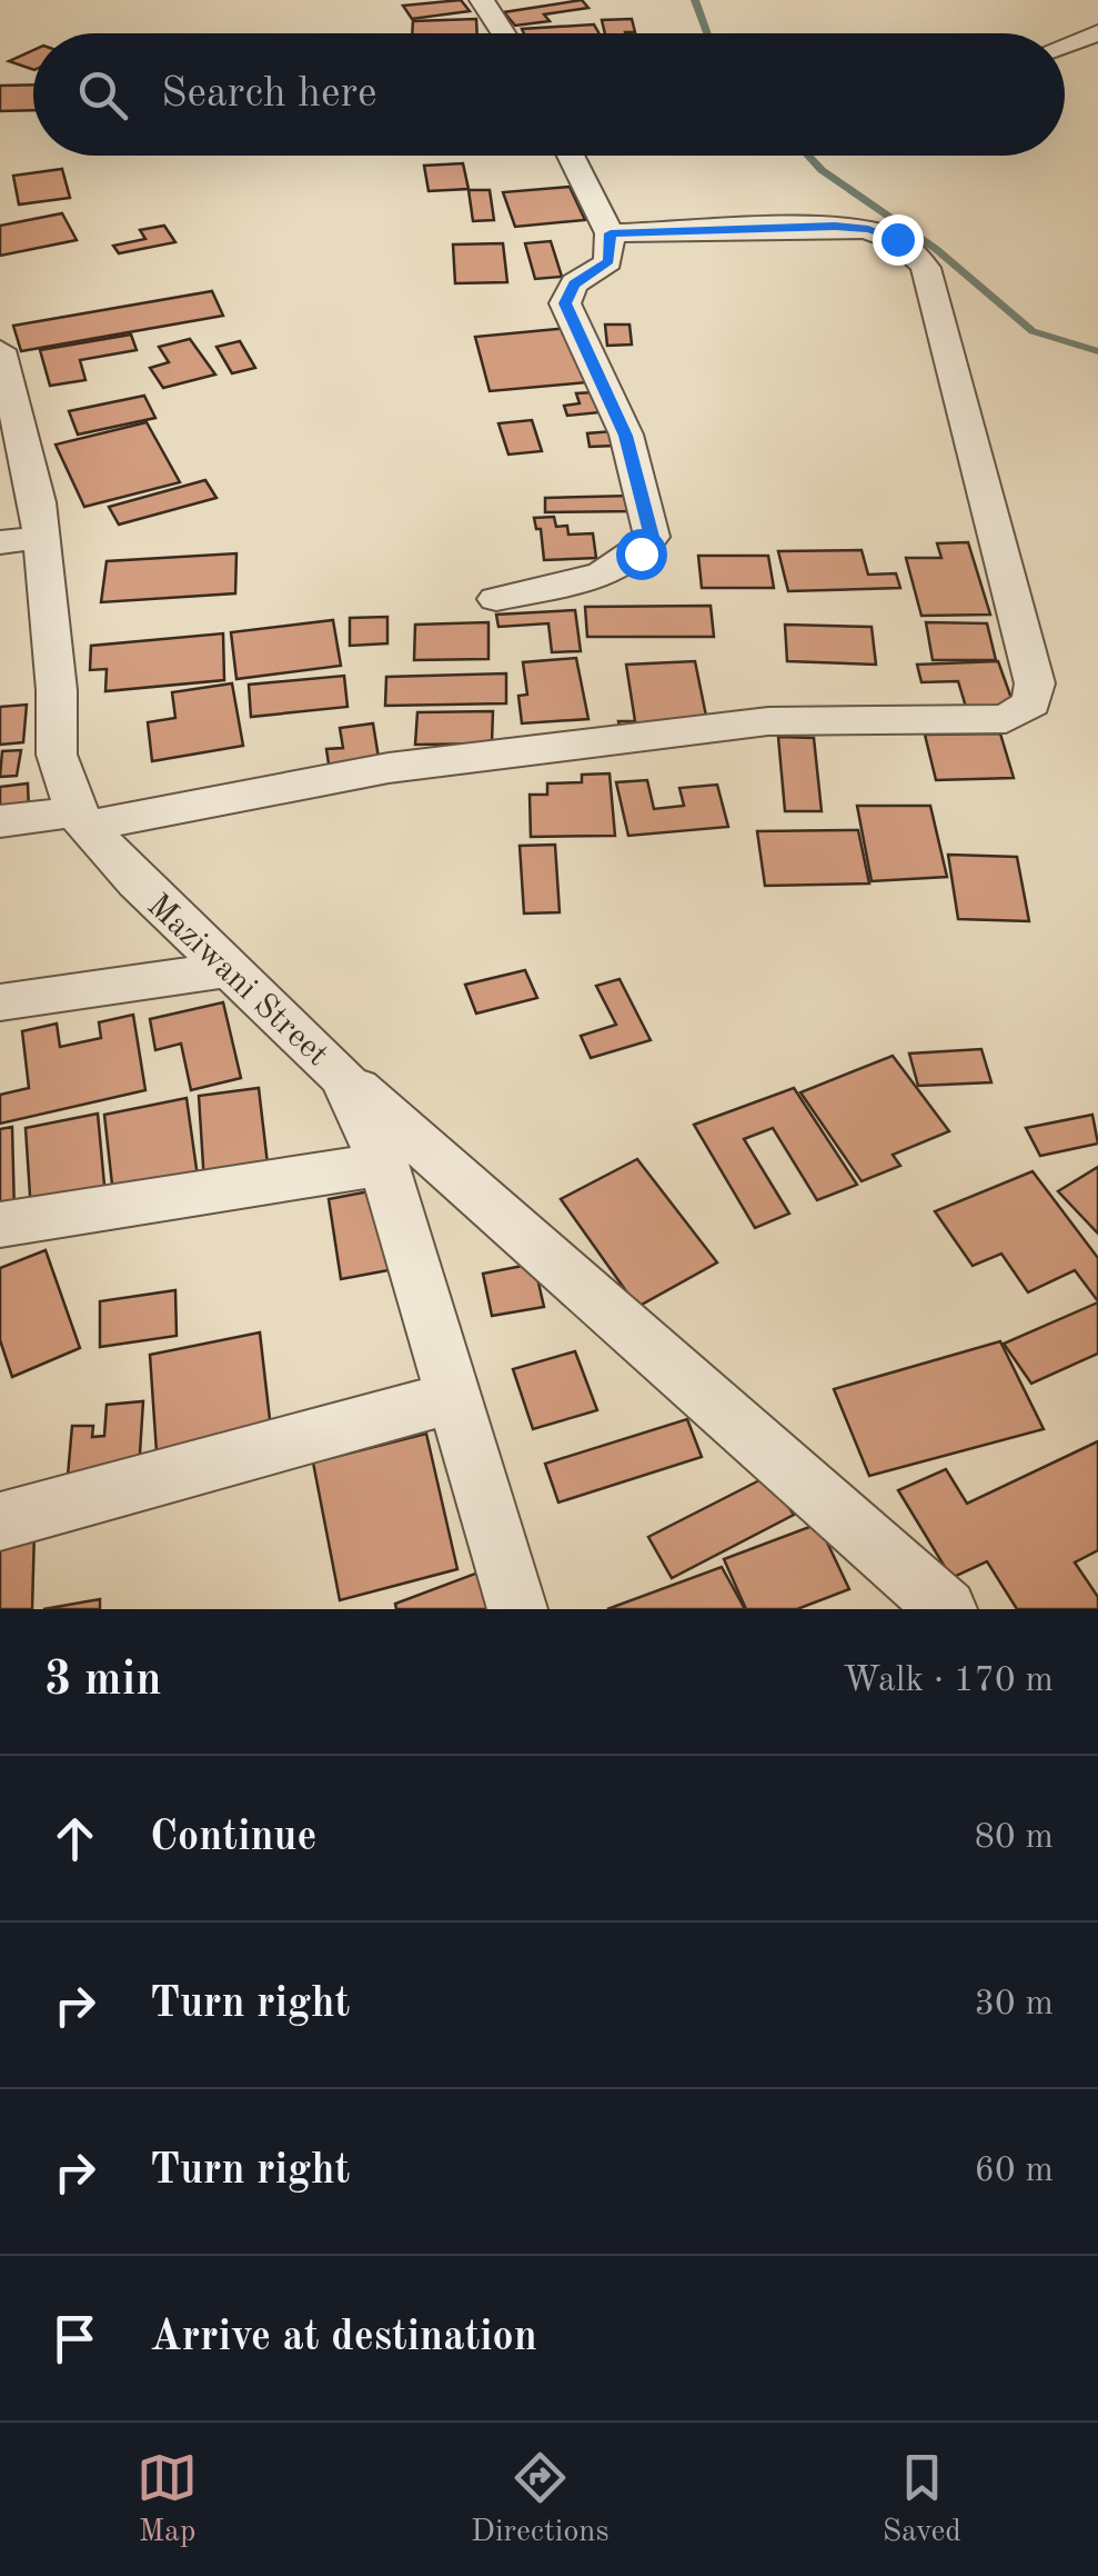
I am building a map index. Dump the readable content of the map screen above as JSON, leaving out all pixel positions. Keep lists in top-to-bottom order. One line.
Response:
{"streets":{"street":["Maziwani Street"]},"page":{"search":"Search here","heading":["3 min","Walk · 170 m"],"list":[["Continue","80 m"],["Turn right","30 m"],["Turn right","60 m"],"Arrive at destination"],"nav":["Map","Directions","Saved"]}}
